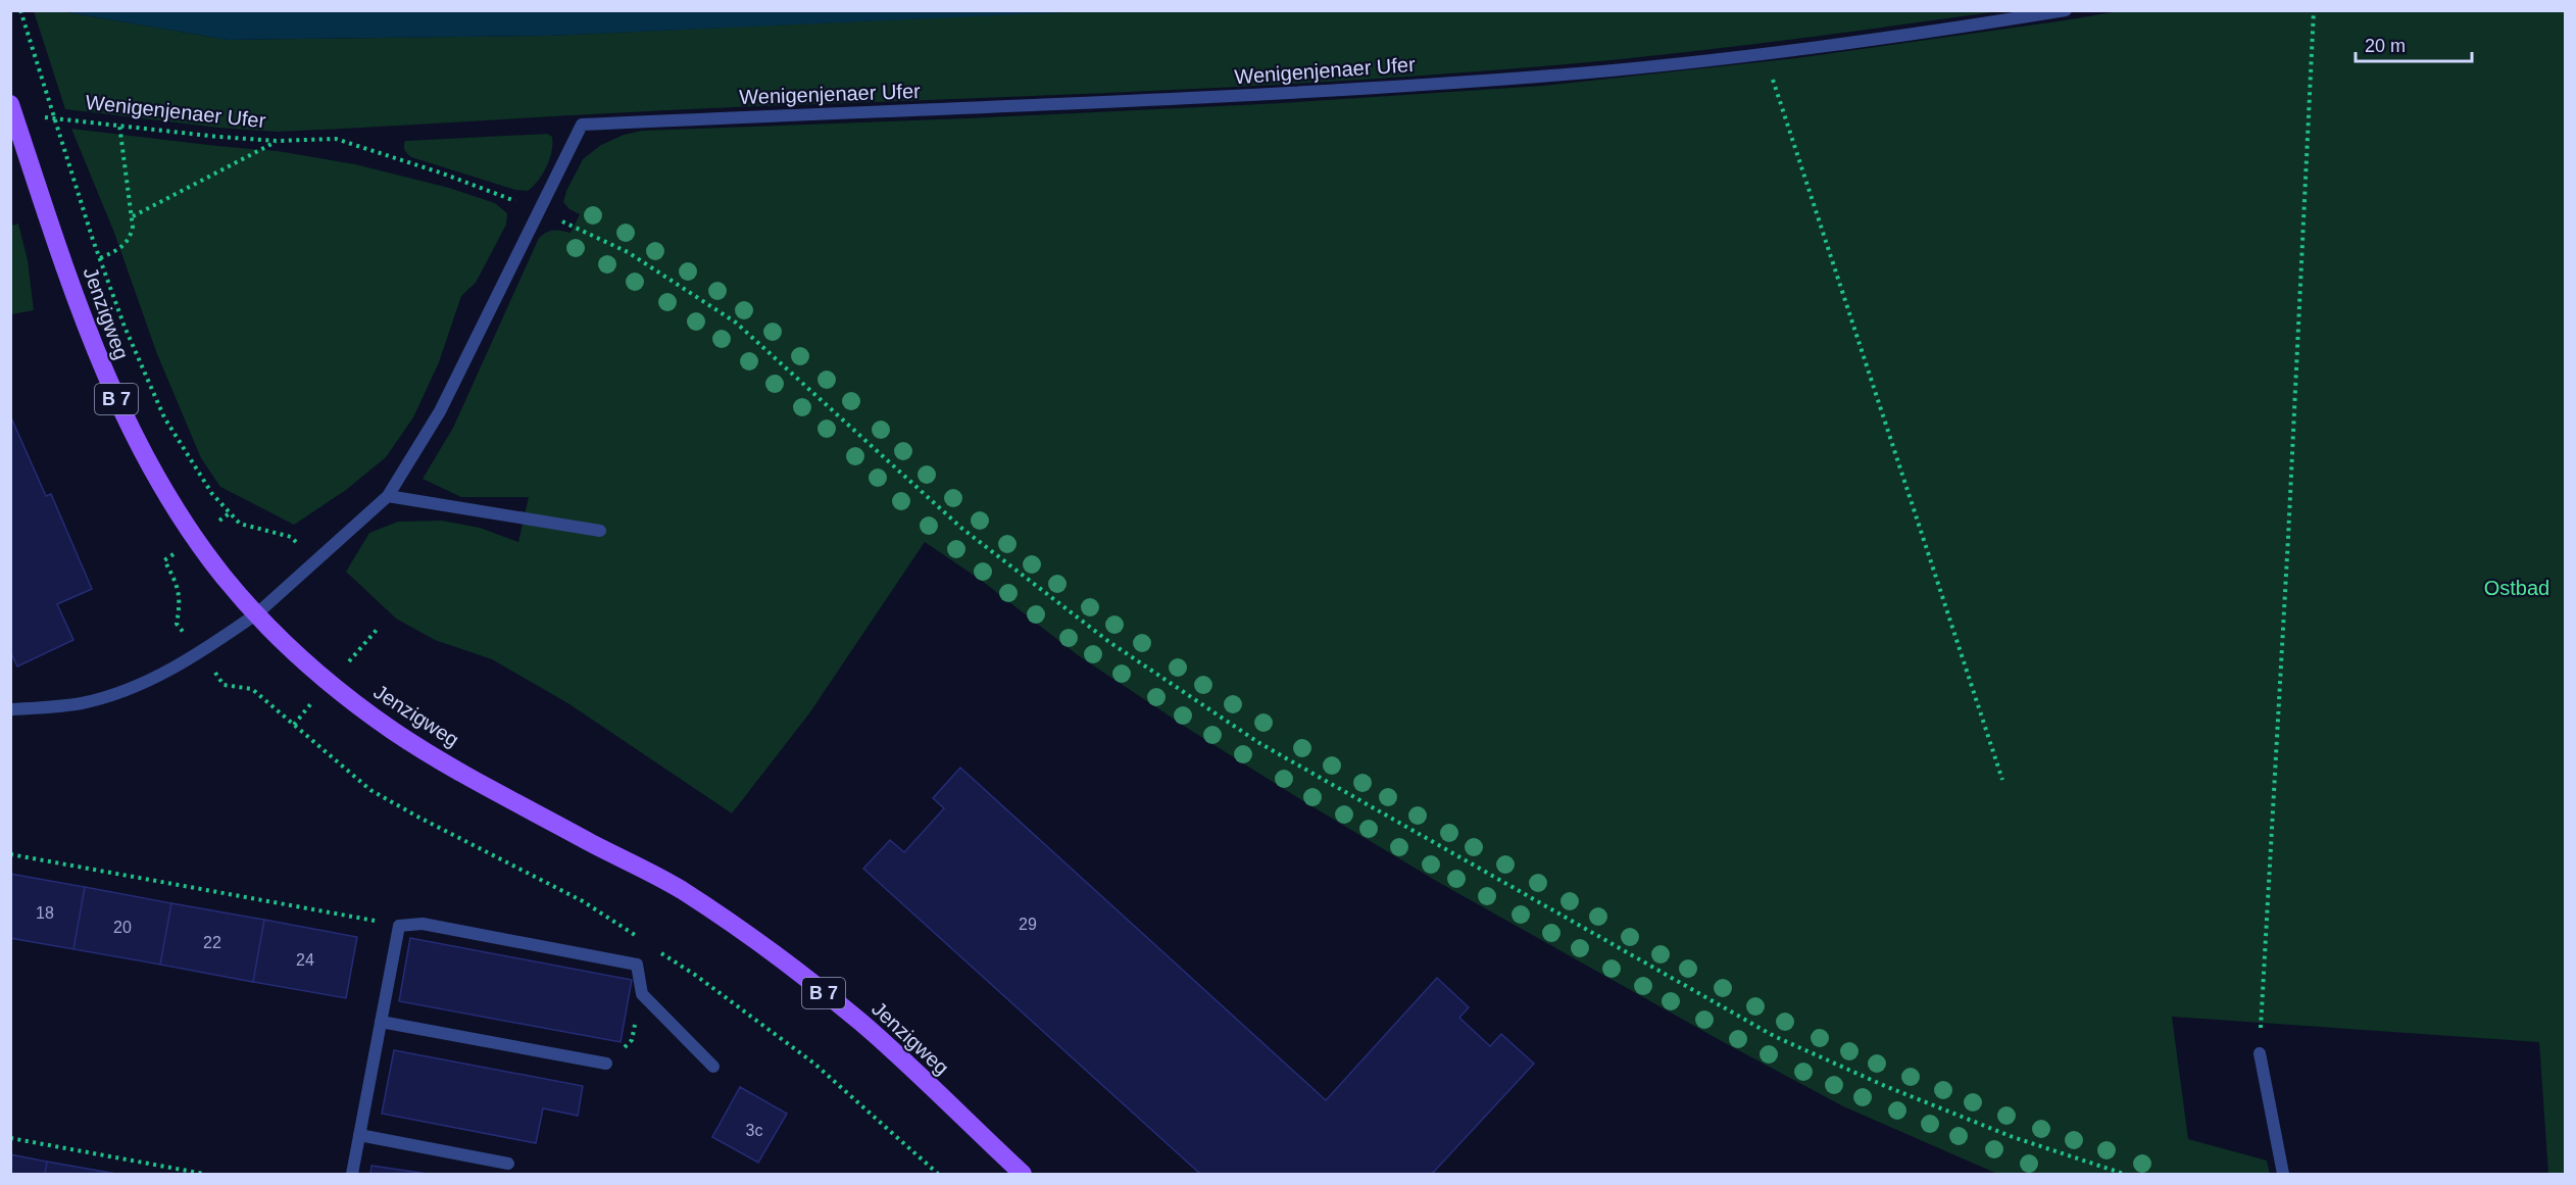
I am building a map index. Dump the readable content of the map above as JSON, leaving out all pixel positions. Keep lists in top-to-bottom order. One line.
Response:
{"streets":{"main road":["Jenzigweg","B 7"],"street":["Wenigenjenaer Ufer"]},"parks":["Ostbad"],"house_numbers":["18","29","20","22","24","3c"],"scale_bar":"20 m"}
